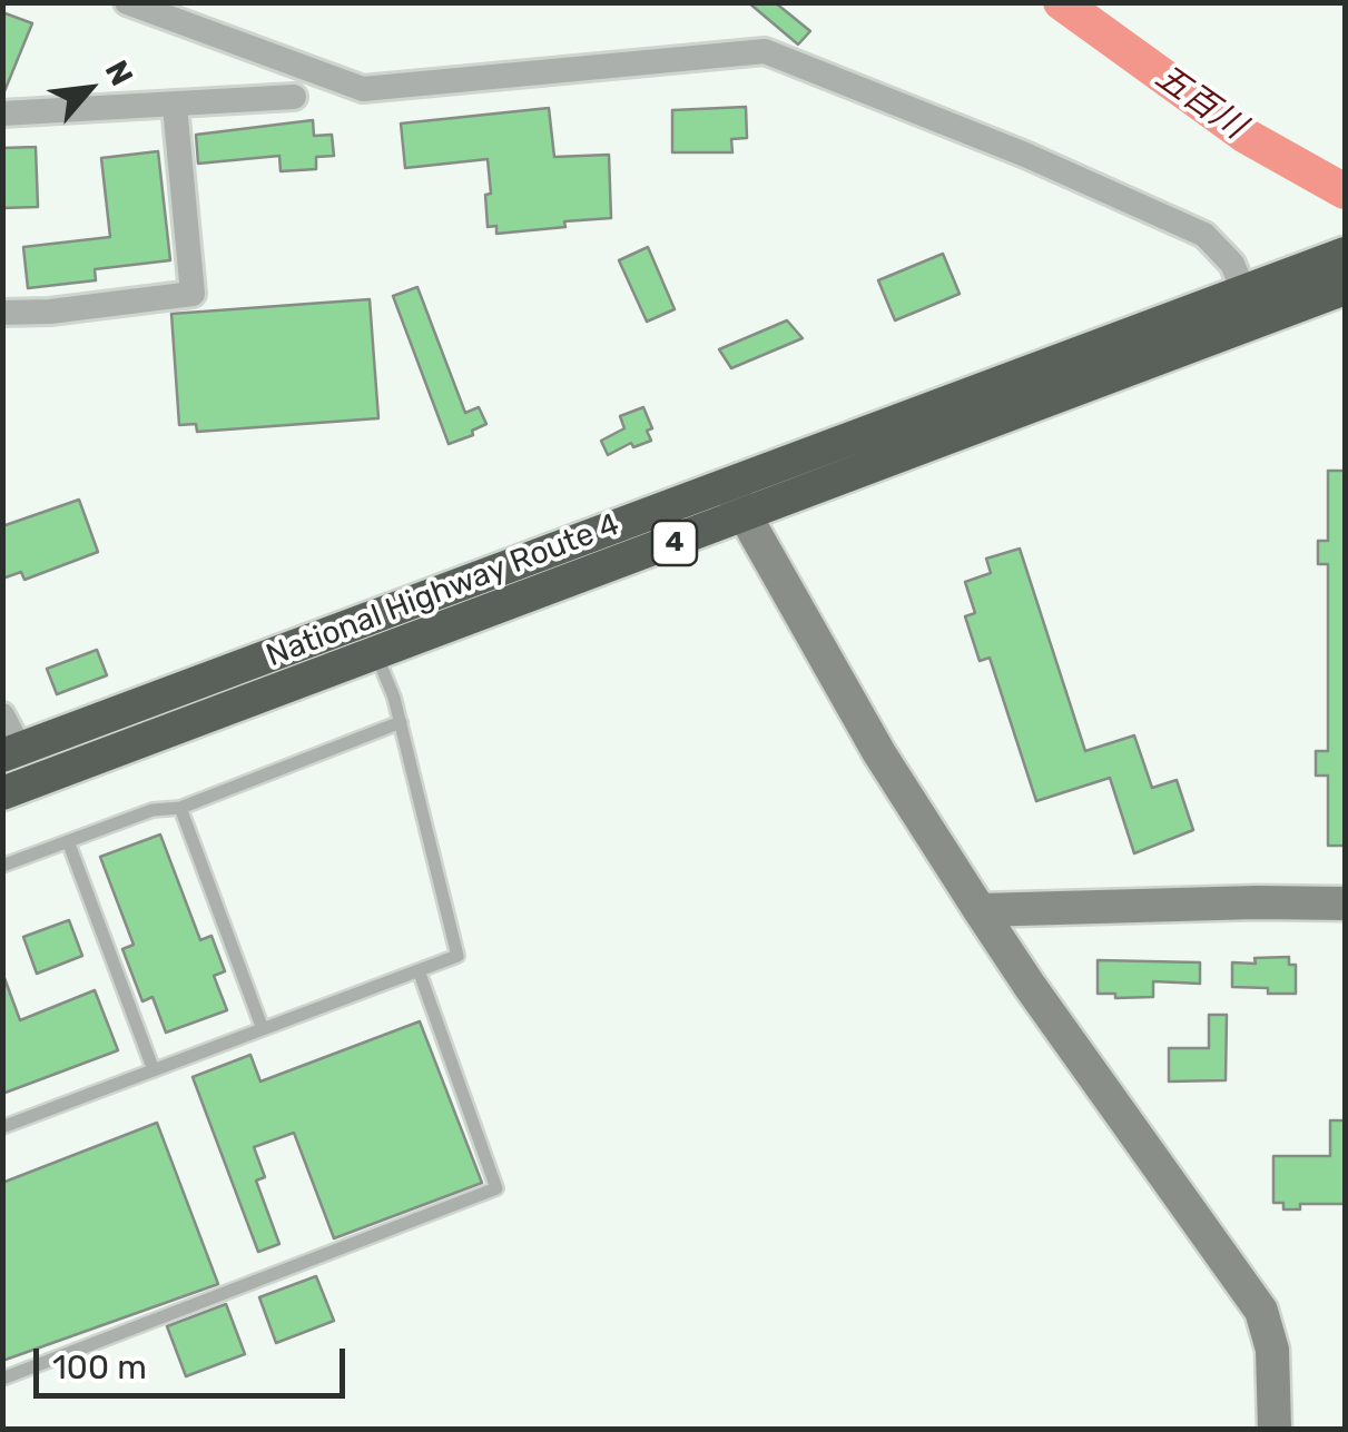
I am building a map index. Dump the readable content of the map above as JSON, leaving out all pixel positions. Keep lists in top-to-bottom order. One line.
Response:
{"streets":{"highway":["4","National Highway Route 4"]},"water":["五百川"],"scale_bar":"100 m","north":"top right"}
